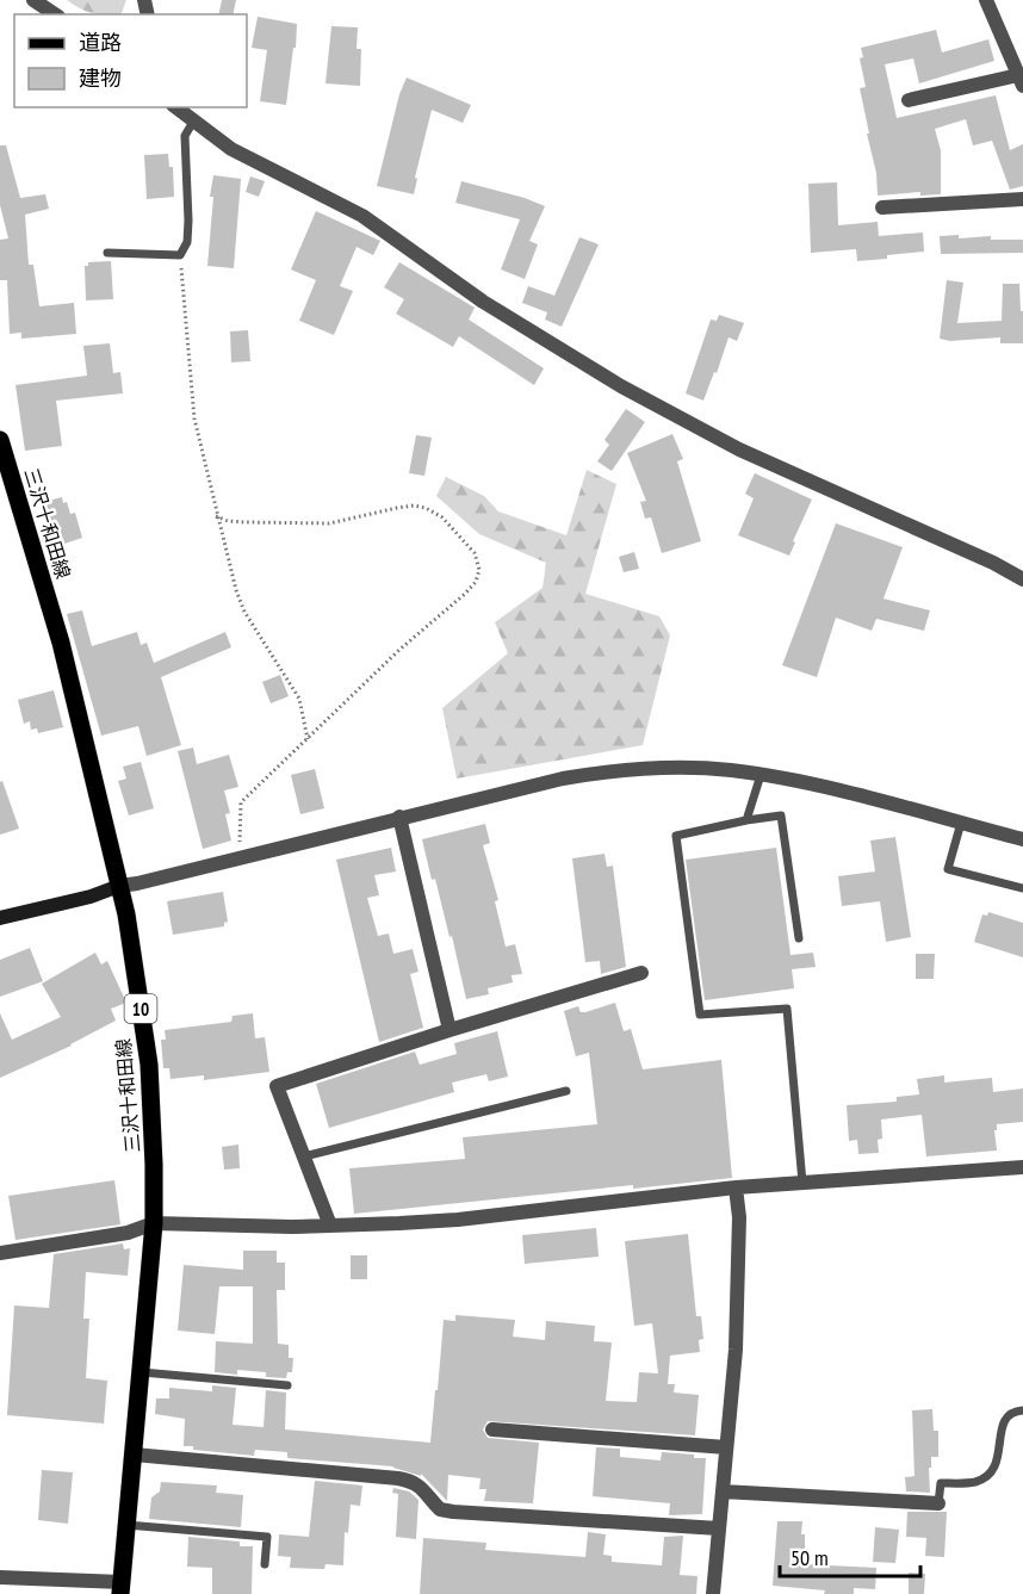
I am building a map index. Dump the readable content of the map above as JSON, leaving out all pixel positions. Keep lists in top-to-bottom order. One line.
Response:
{"streets":{"main road":["三沢十和田線","10"]},"legend":["道路","建物"],"scale_bar":"50 m"}
